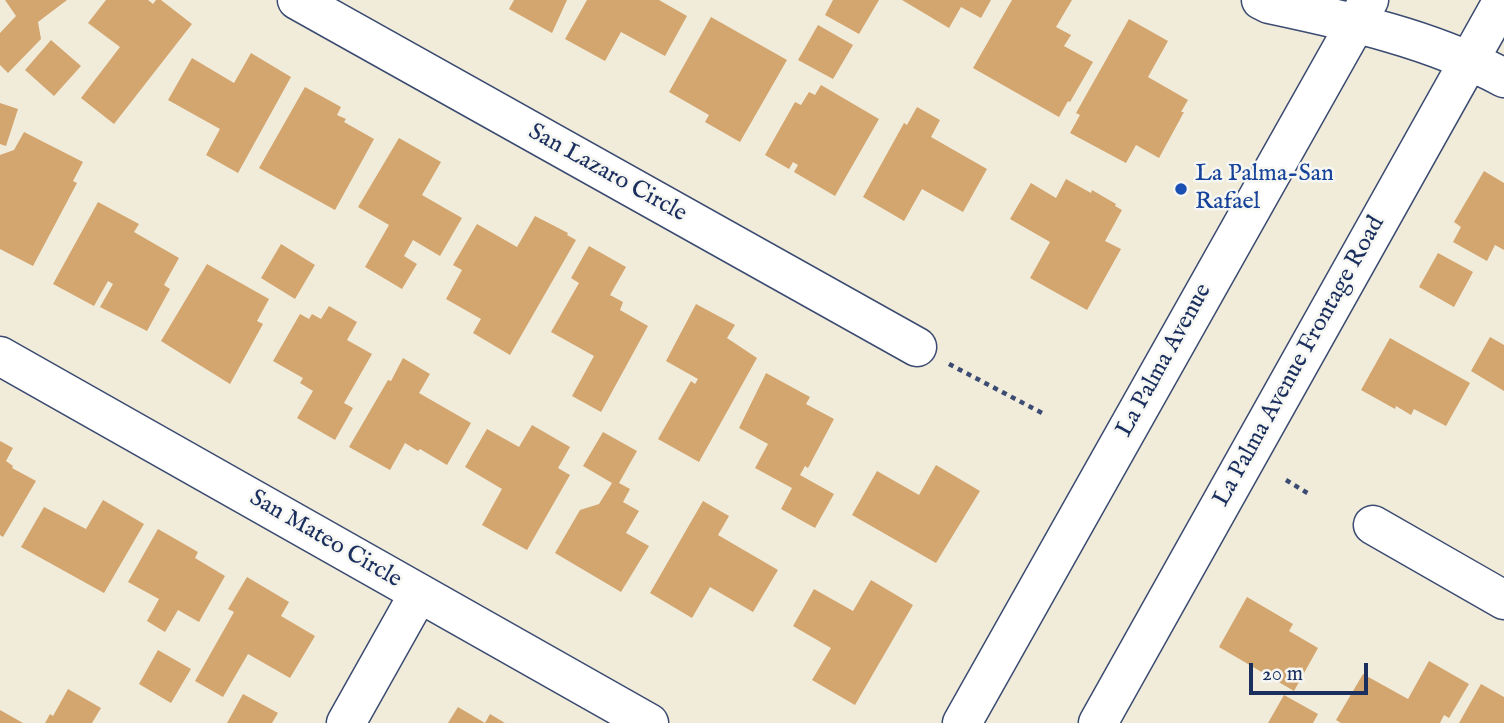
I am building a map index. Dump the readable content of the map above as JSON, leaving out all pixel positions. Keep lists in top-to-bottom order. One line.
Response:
{"streets":{"street":["San Lazaro Circle","La Palma Avenue","La Palma Avenue Frontage Road","San Mateo Circle"]},"places":["La Palma-San Rafael"],"scale_bar":"20 m"}
